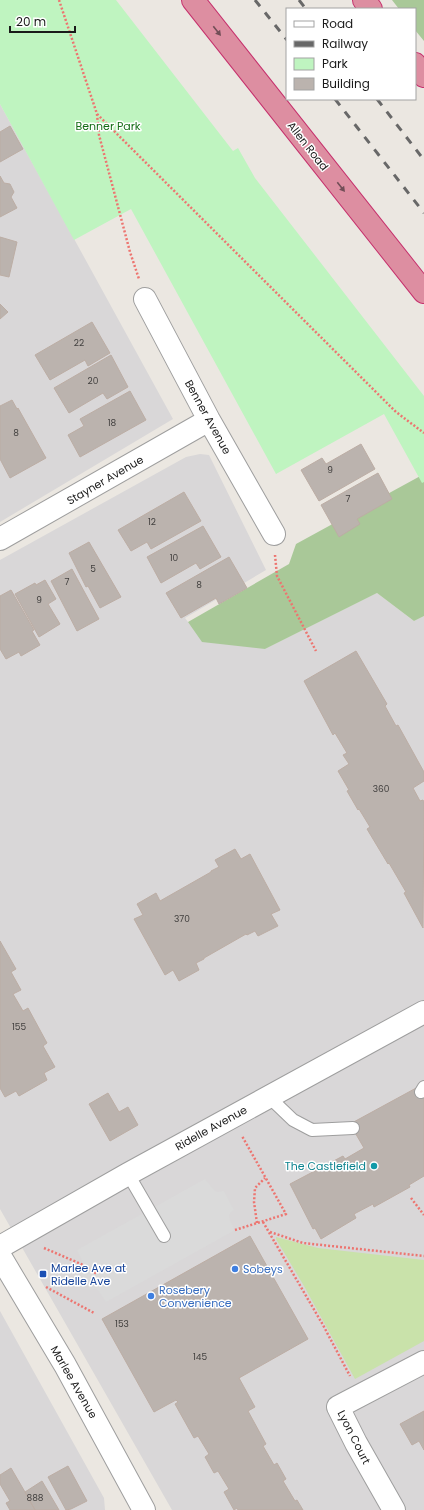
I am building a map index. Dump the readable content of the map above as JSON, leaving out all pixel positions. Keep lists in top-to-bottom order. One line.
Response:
{"streets":{"highway":["Allen Road"],"street":["Benner Avenue","Stayner Avenue","Ridelle Avenue","Marlee Avenue","Lyon Court"]},"crossings":[["Benner Avenue","Stayner Avenue"]],"one_way":["Allen Road"],"parks":["Benner Park"],"places":{"other":["The Castlefield","Sobeys","Rosebery Convenience"],"transit":["Marlee Ave at Ridelle Ave"]},"house_numbers":["22","20","18","8","9","7","12","10","5","7","8","9","360","370","155","153","145","888"],"legend":["Road","Railway","Park","Building"],"scale_bar":"20 m"}
